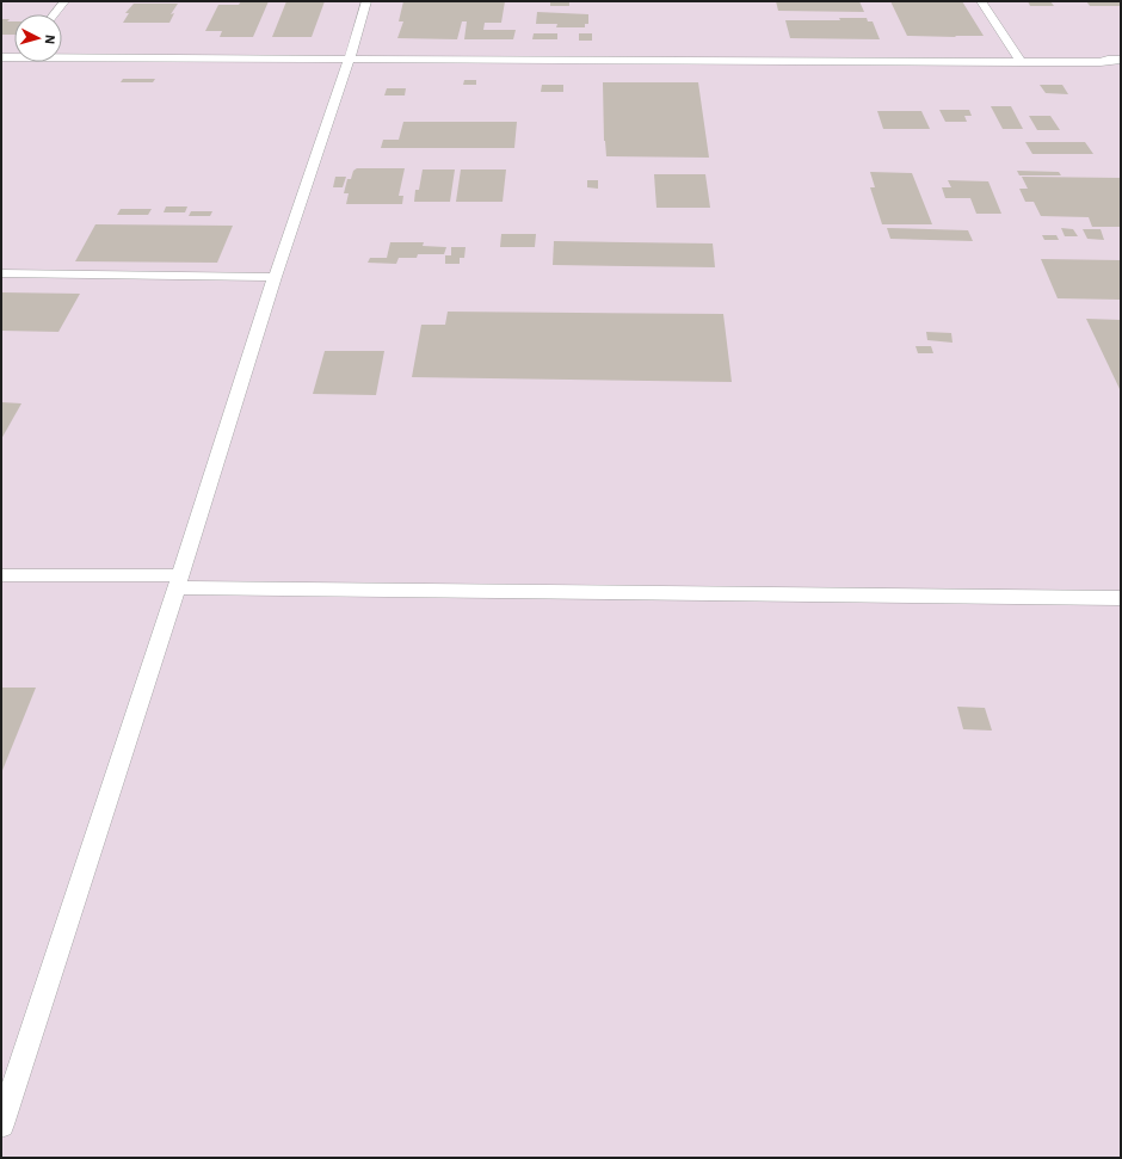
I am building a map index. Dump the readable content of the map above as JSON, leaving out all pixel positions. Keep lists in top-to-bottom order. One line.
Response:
{"north":"right"}
